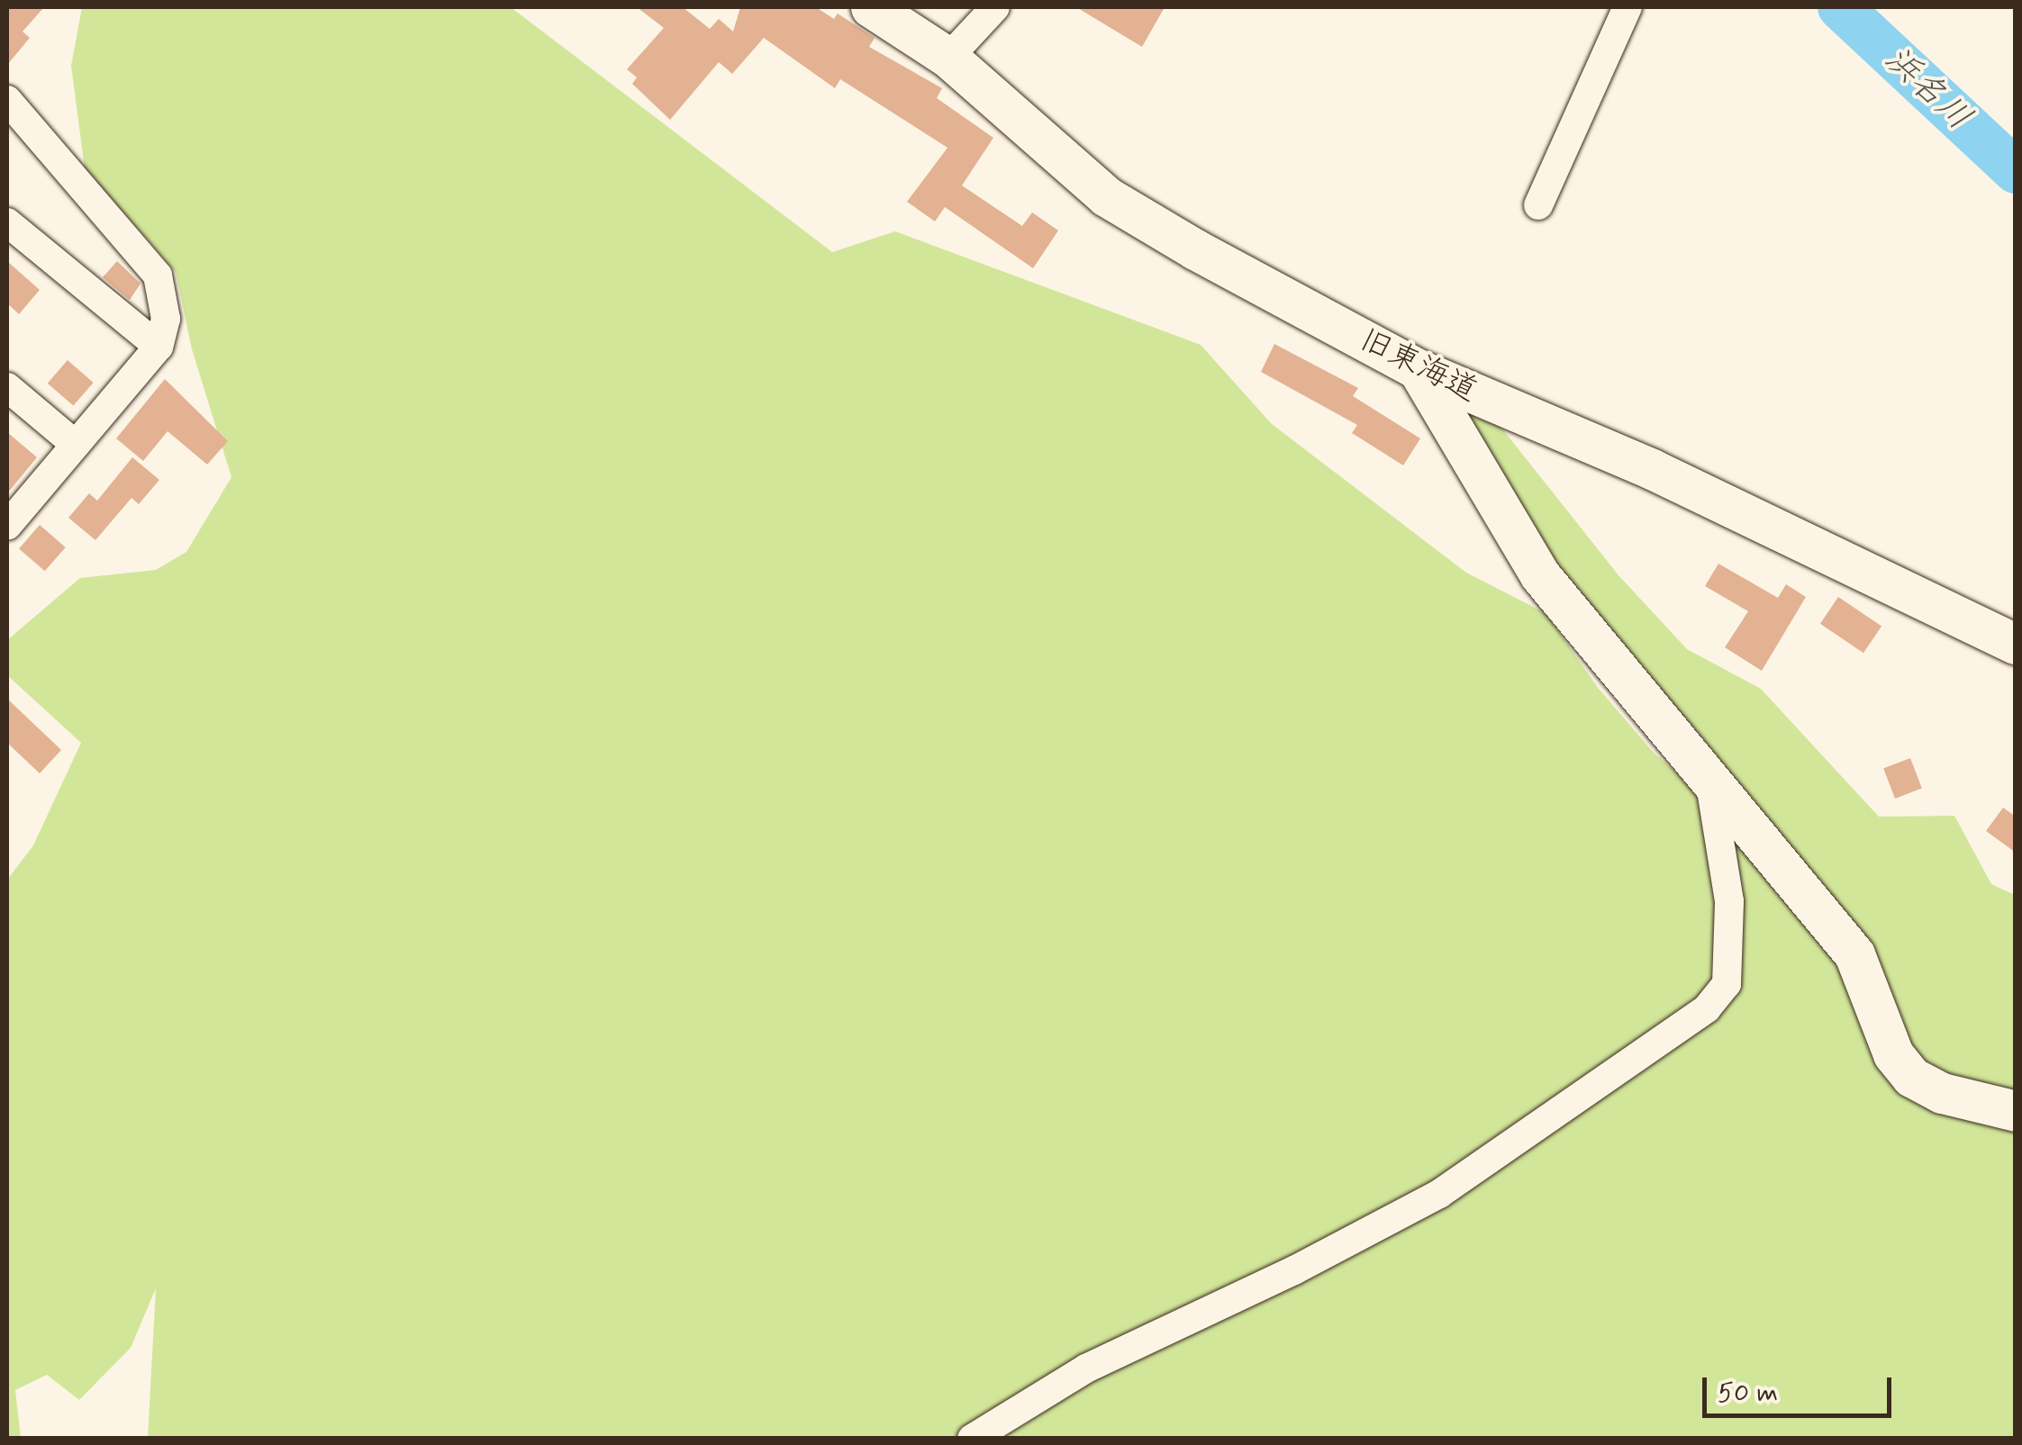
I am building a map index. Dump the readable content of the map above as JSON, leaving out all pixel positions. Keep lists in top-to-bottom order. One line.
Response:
{"streets":{"street":["旧東海道"]},"water":["浜名川"],"scale_bar":"50 m"}
